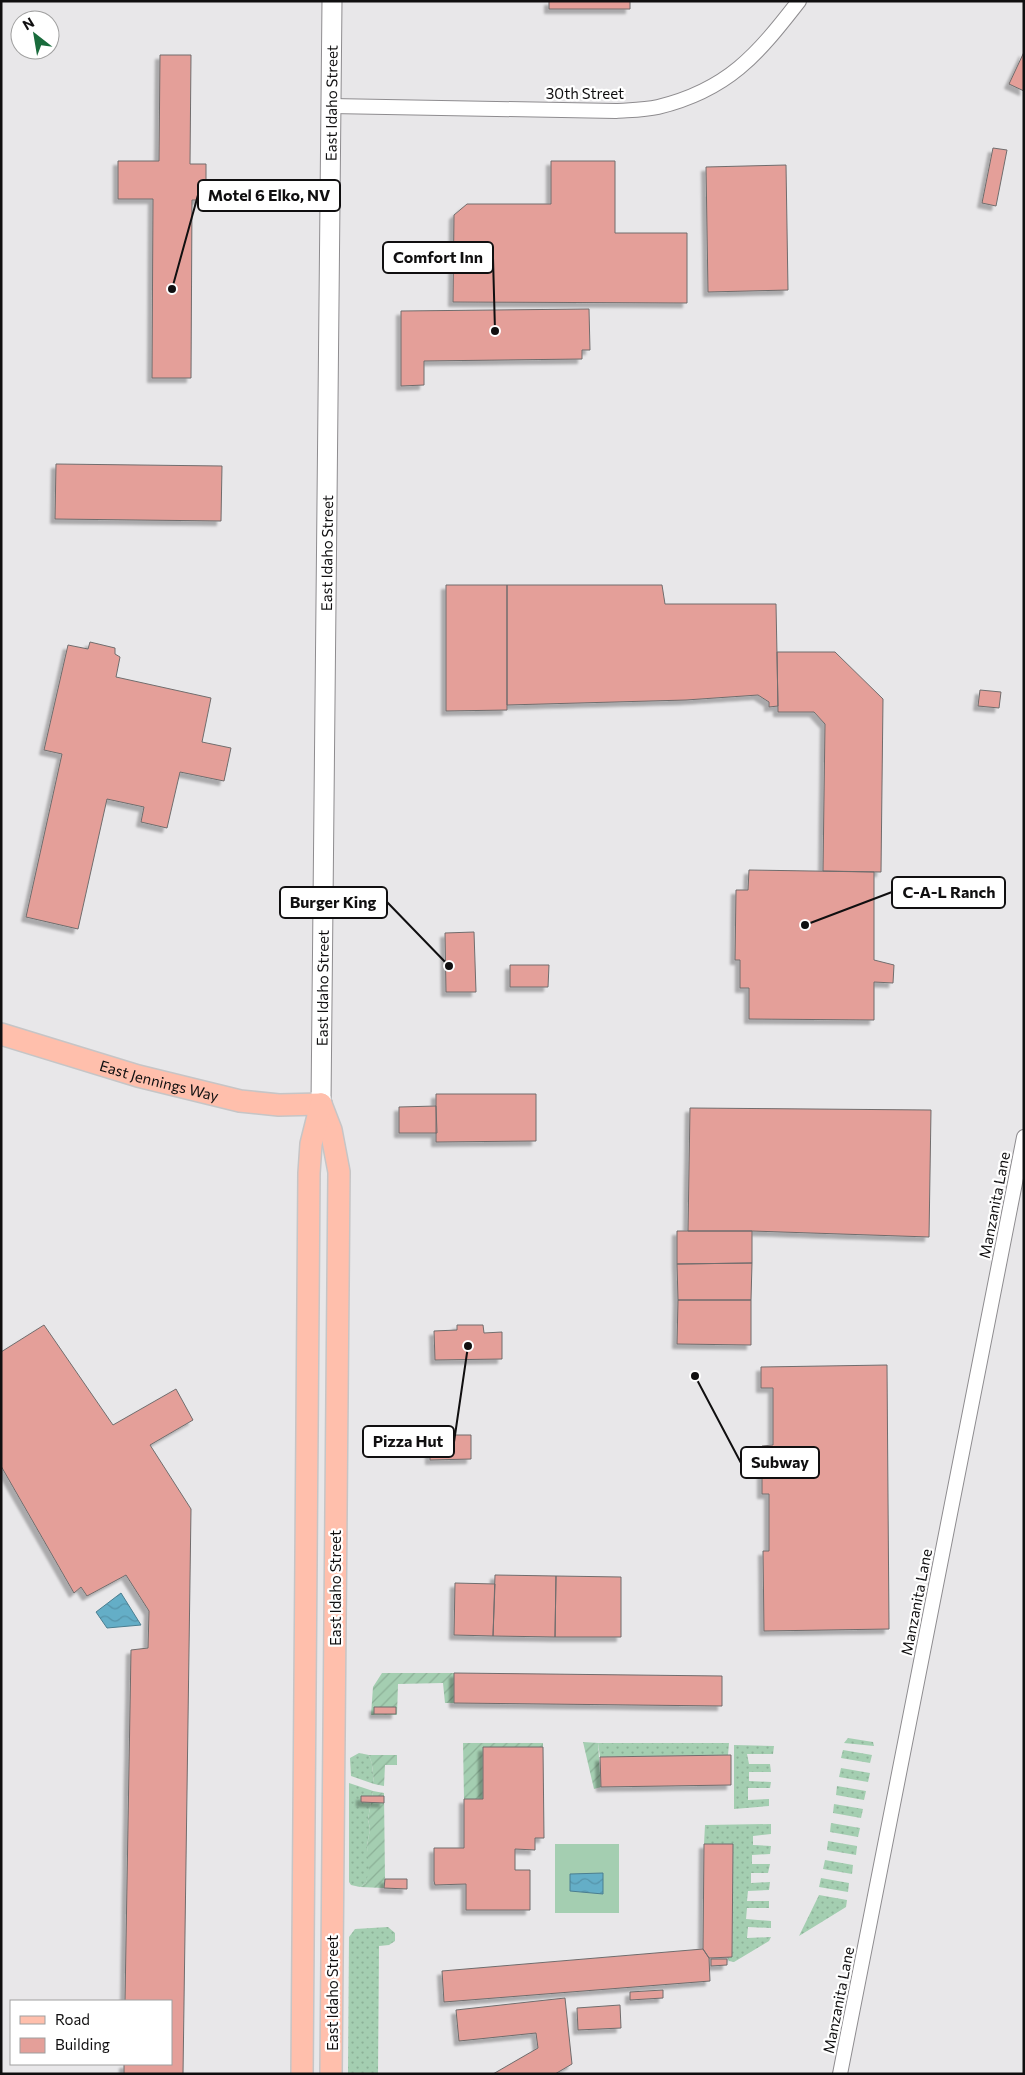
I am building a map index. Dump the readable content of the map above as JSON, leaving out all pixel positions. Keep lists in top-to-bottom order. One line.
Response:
{"streets":{"main road":["East Idaho Street","East Jennings Way"],"street":["30th Street","Manzanita Lane"]},"crossings":[["30th Street","East Idaho Street"],["East Idaho Street","East Jennings Way"]],"places":["Motel 6 Elko, NV","Comfort Inn","C-A-L Ranch","Burger King","Pizza Hut","Subway"],"legend":["Road","Building"],"north":"top left"}
